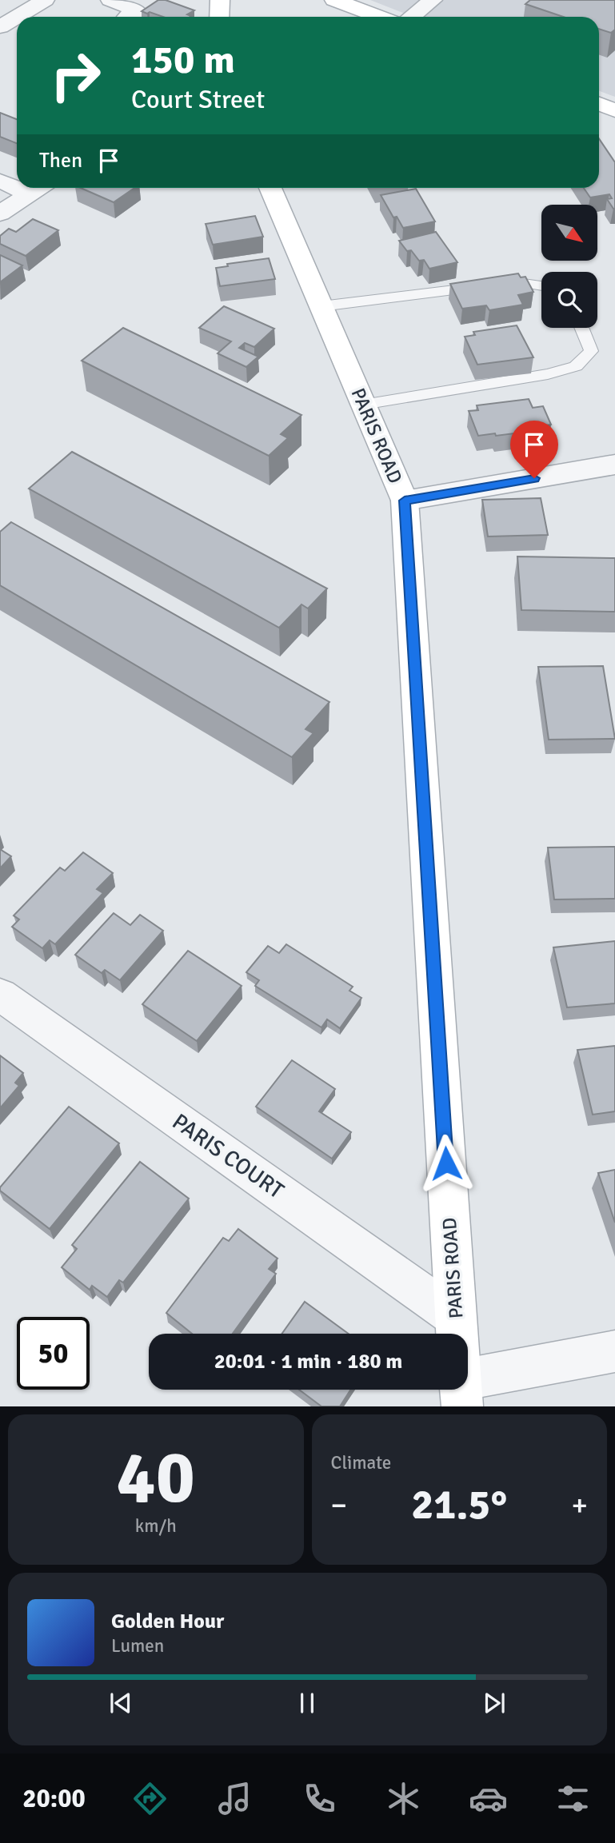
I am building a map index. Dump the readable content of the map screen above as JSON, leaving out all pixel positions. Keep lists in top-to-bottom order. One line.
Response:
{"streets":{"main road":["PARIS ROAD"],"street":["PARIS COURT"]},"north":"bottom right","page":{"turn":["150 m","Court Street"],"then":"Then","limit":"50","trip":"20:01 · 1 min · 180 m","tile":[["40","km/h"],"Climate"],"heat":["−","21.5°","+"],"song":["Golden Hour","Lumen"],"tabs":"20:00"}}
